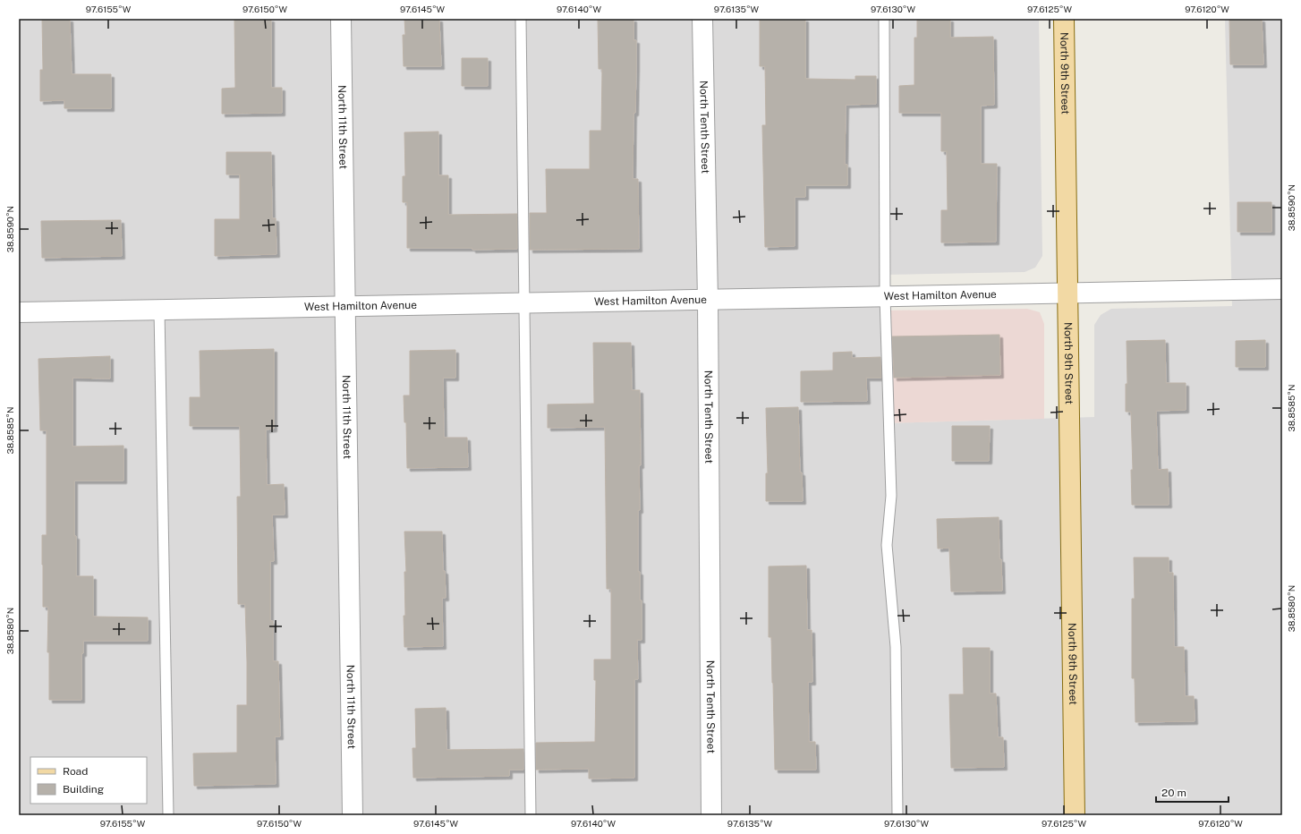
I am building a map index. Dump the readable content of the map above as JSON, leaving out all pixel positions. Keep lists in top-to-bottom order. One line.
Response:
{"streets":{"main road":["North 9th Street"],"street":["North 11th Street","North Tenth Street","West Hamilton Avenue"]},"crossings":[["North 9th Street","West Hamilton Avenue"],["North 11th Street","West Hamilton Avenue"],["North Tenth Street","West Hamilton Avenue"]],"legend":["Road","Building"],"scale_bar":"20 m","coordinates":["97.6155°W","97.6150°W","97.6145°W","97.6140°W","97.6135°W","97.6130°W","97.6125°W","97.6120°W","38.8590°N","38.8585°N","38.8580°N"]}
